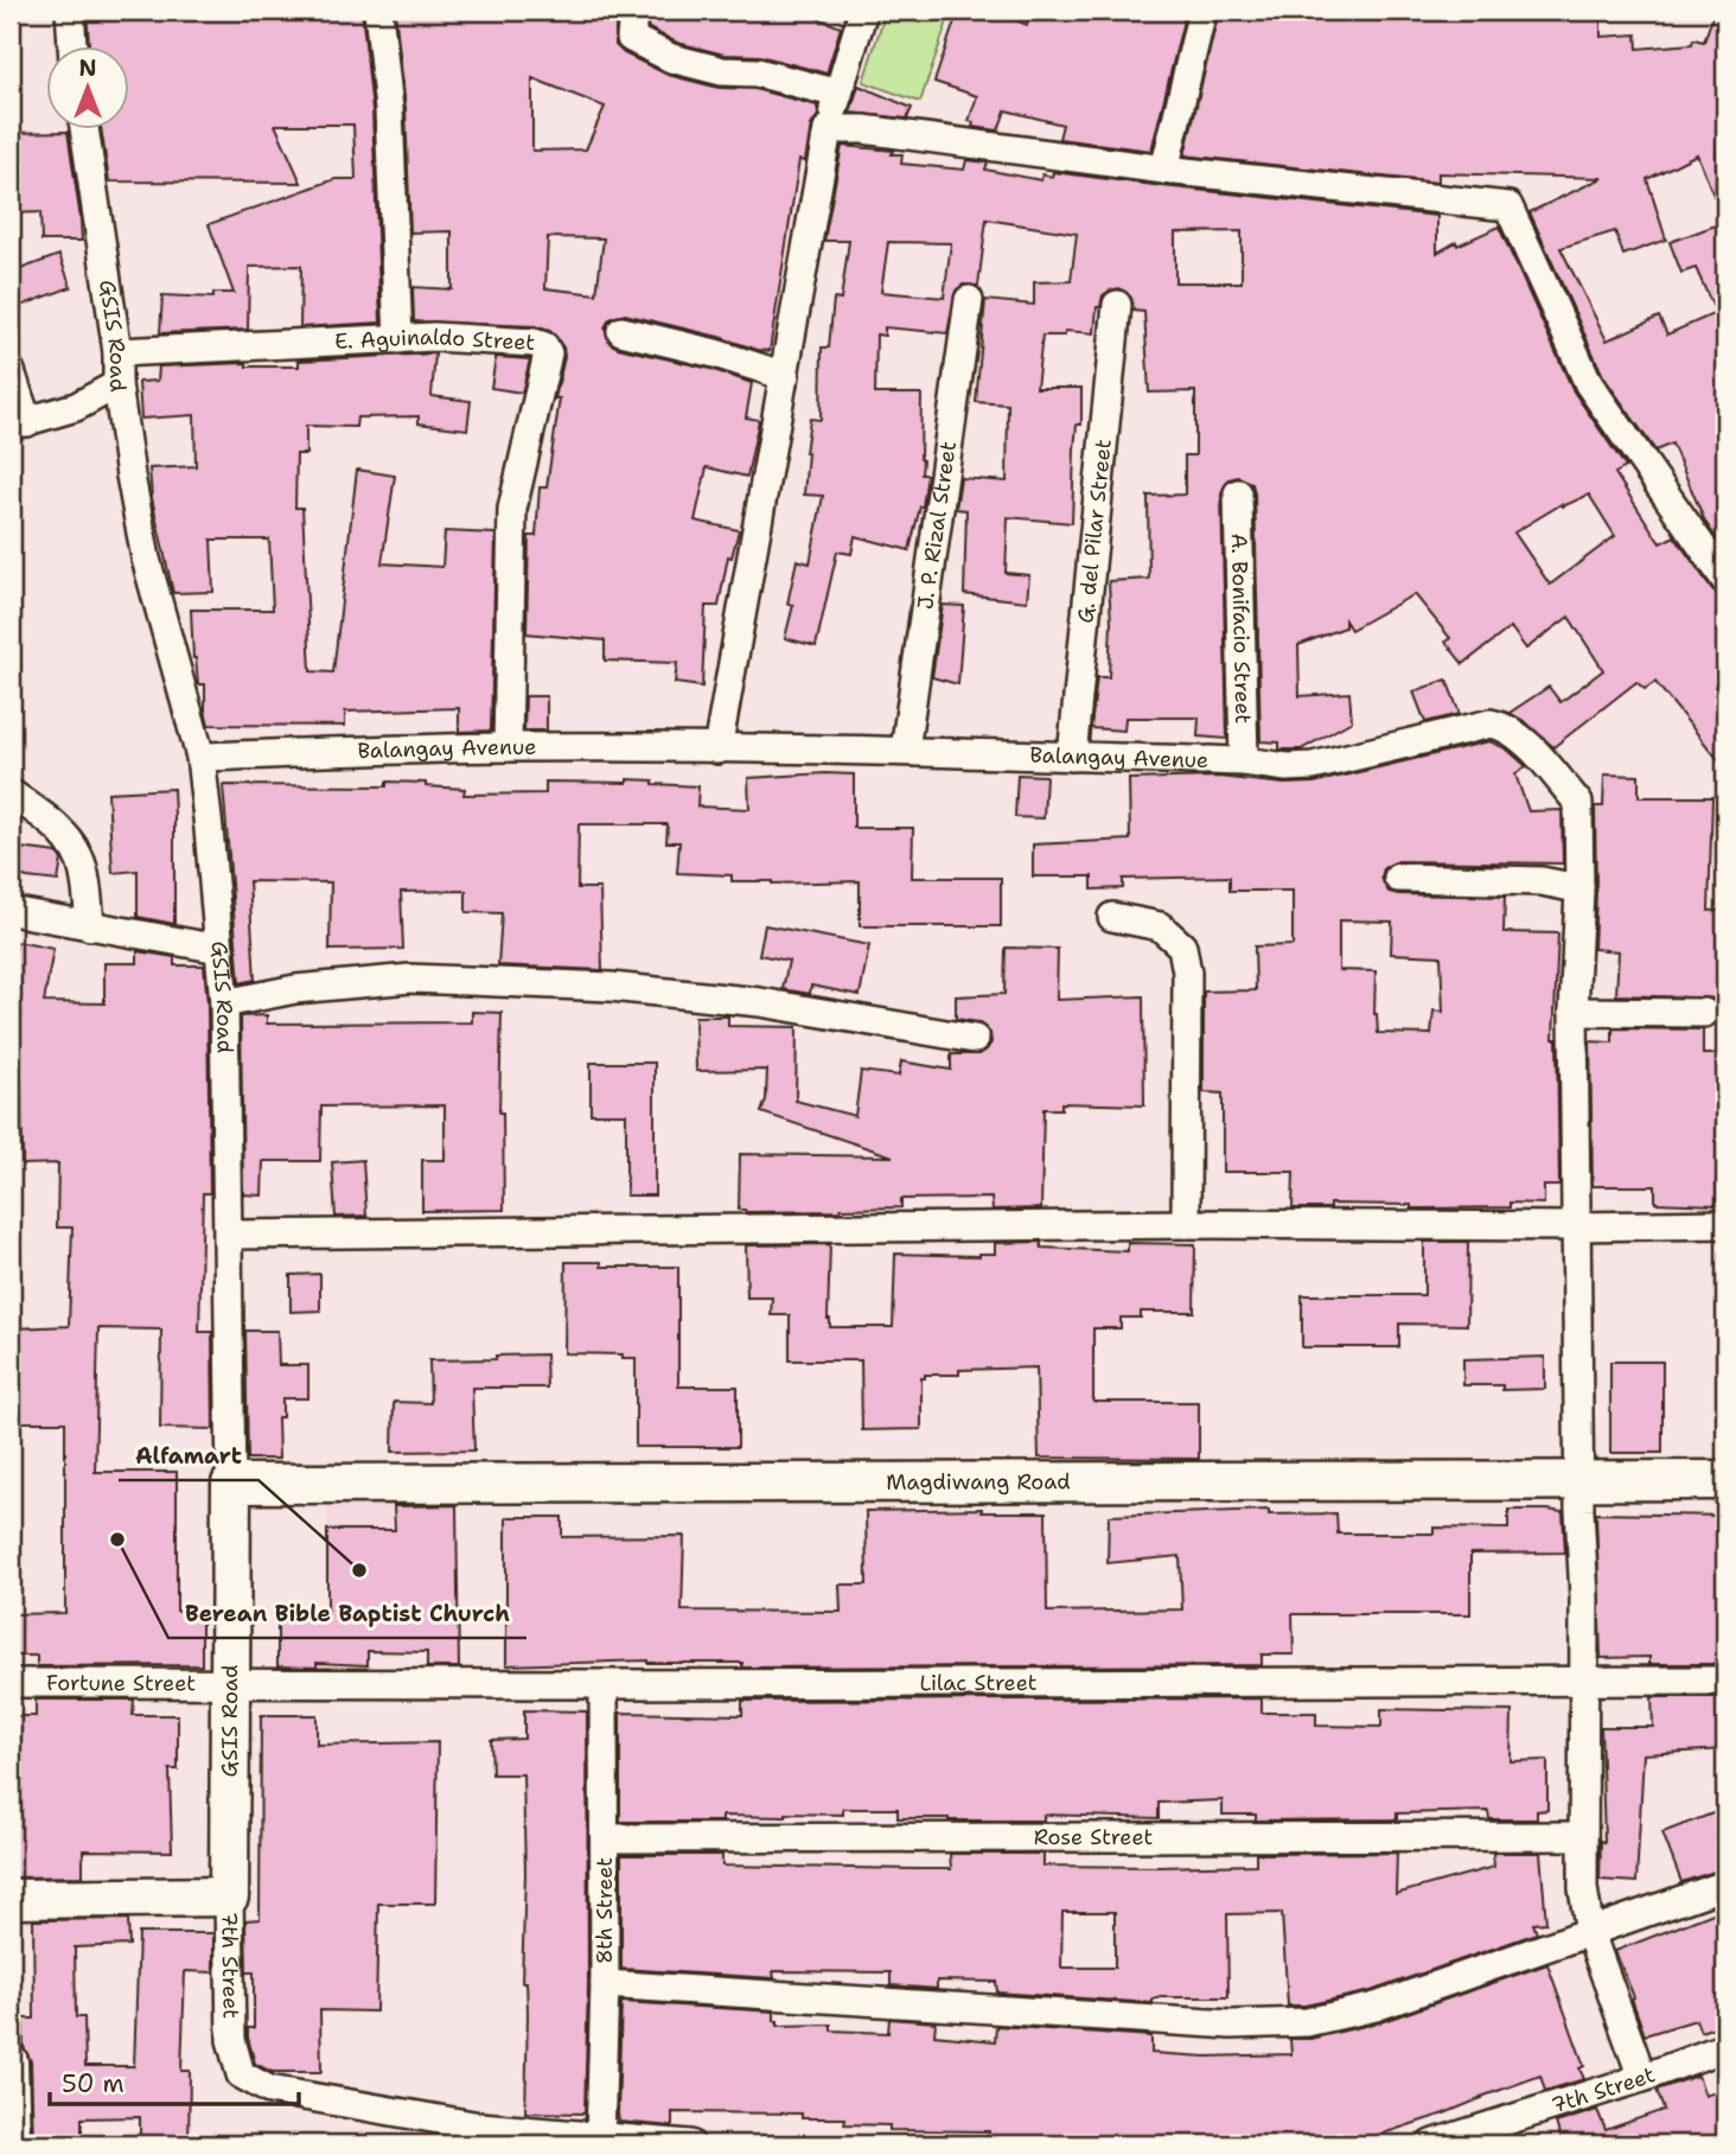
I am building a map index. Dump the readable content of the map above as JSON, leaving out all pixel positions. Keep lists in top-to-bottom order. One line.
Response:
{"streets":{"main road":["GSIS Road","Magdiwang Road"],"street":["E. Aguinaldo Street","J. P. Rizal Street","G. del Pilar Street","A. Bonifacio Street","Balangay Avenue","Fortune Street","Lilac Street","Rose Street","8th Street","7th Street"]},"crossings":[["GSIS Road","E. Aguinaldo Street"],["GSIS Road","Balangay Avenue"],["GSIS Road","Magdiwang Road"],["GSIS Road","Fortune Street"],["GSIS Road","Lilac Street"],["GSIS Road","7th Street"],["E. Aguinaldo Street","Balangay Avenue"],["J. P. Rizal Street","Balangay Avenue"],["G. del Pilar Street","Balangay Avenue"],["A. Bonifacio Street","Balangay Avenue"],["Balangay Avenue","Magdiwang Road"],["Balangay Avenue","Lilac Street"],["Balangay Avenue","Rose Street"],["Balangay Avenue","7th Street"],["Fortune Street","Lilac Street"],["Lilac Street","8th Street"],["Rose Street","8th Street"],["8th Street","7th Street"]],"places":["Berean Bible Baptist Church","Alfamart"],"scale_bar":"50 m","north":"top"}
